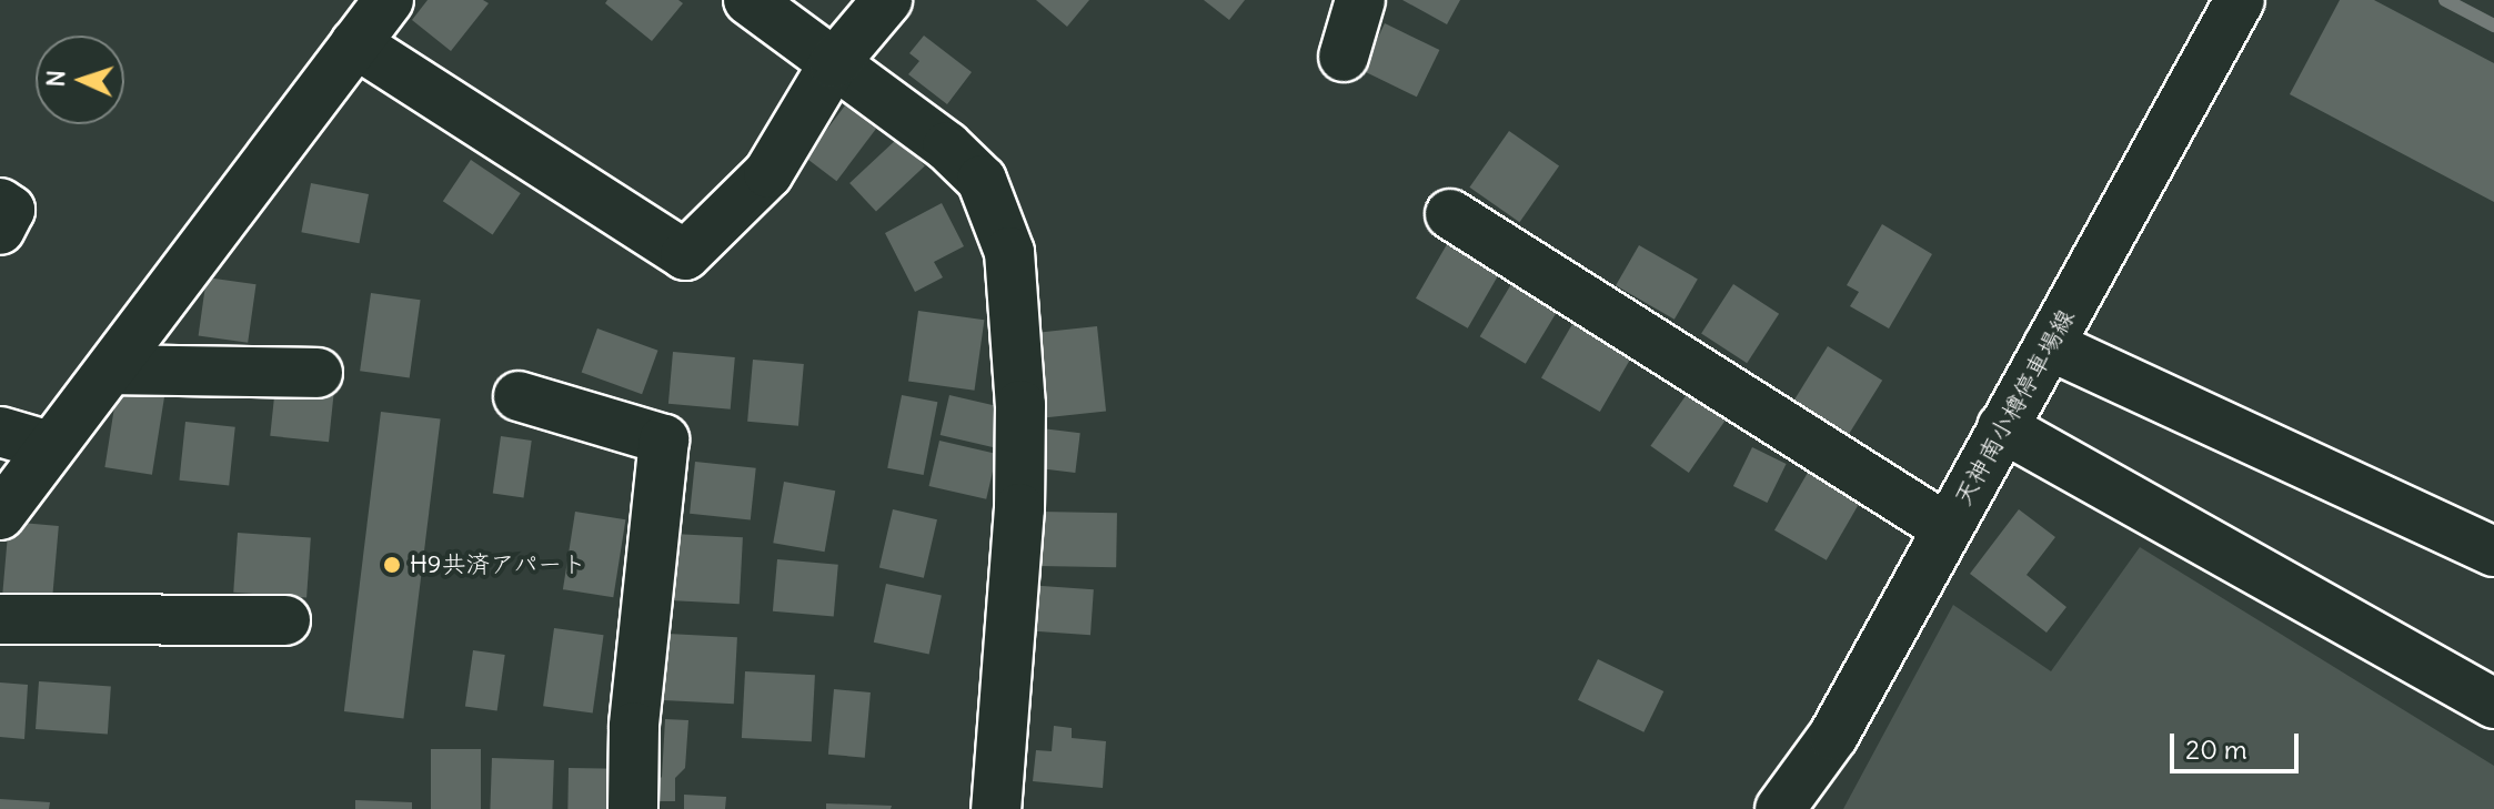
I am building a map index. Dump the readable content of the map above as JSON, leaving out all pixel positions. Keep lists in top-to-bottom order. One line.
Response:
{"streets":{"street":["天神南小樽停車場線"]},"places":["H9共済アパート"],"scale_bar":"20 m","north":"left"}
